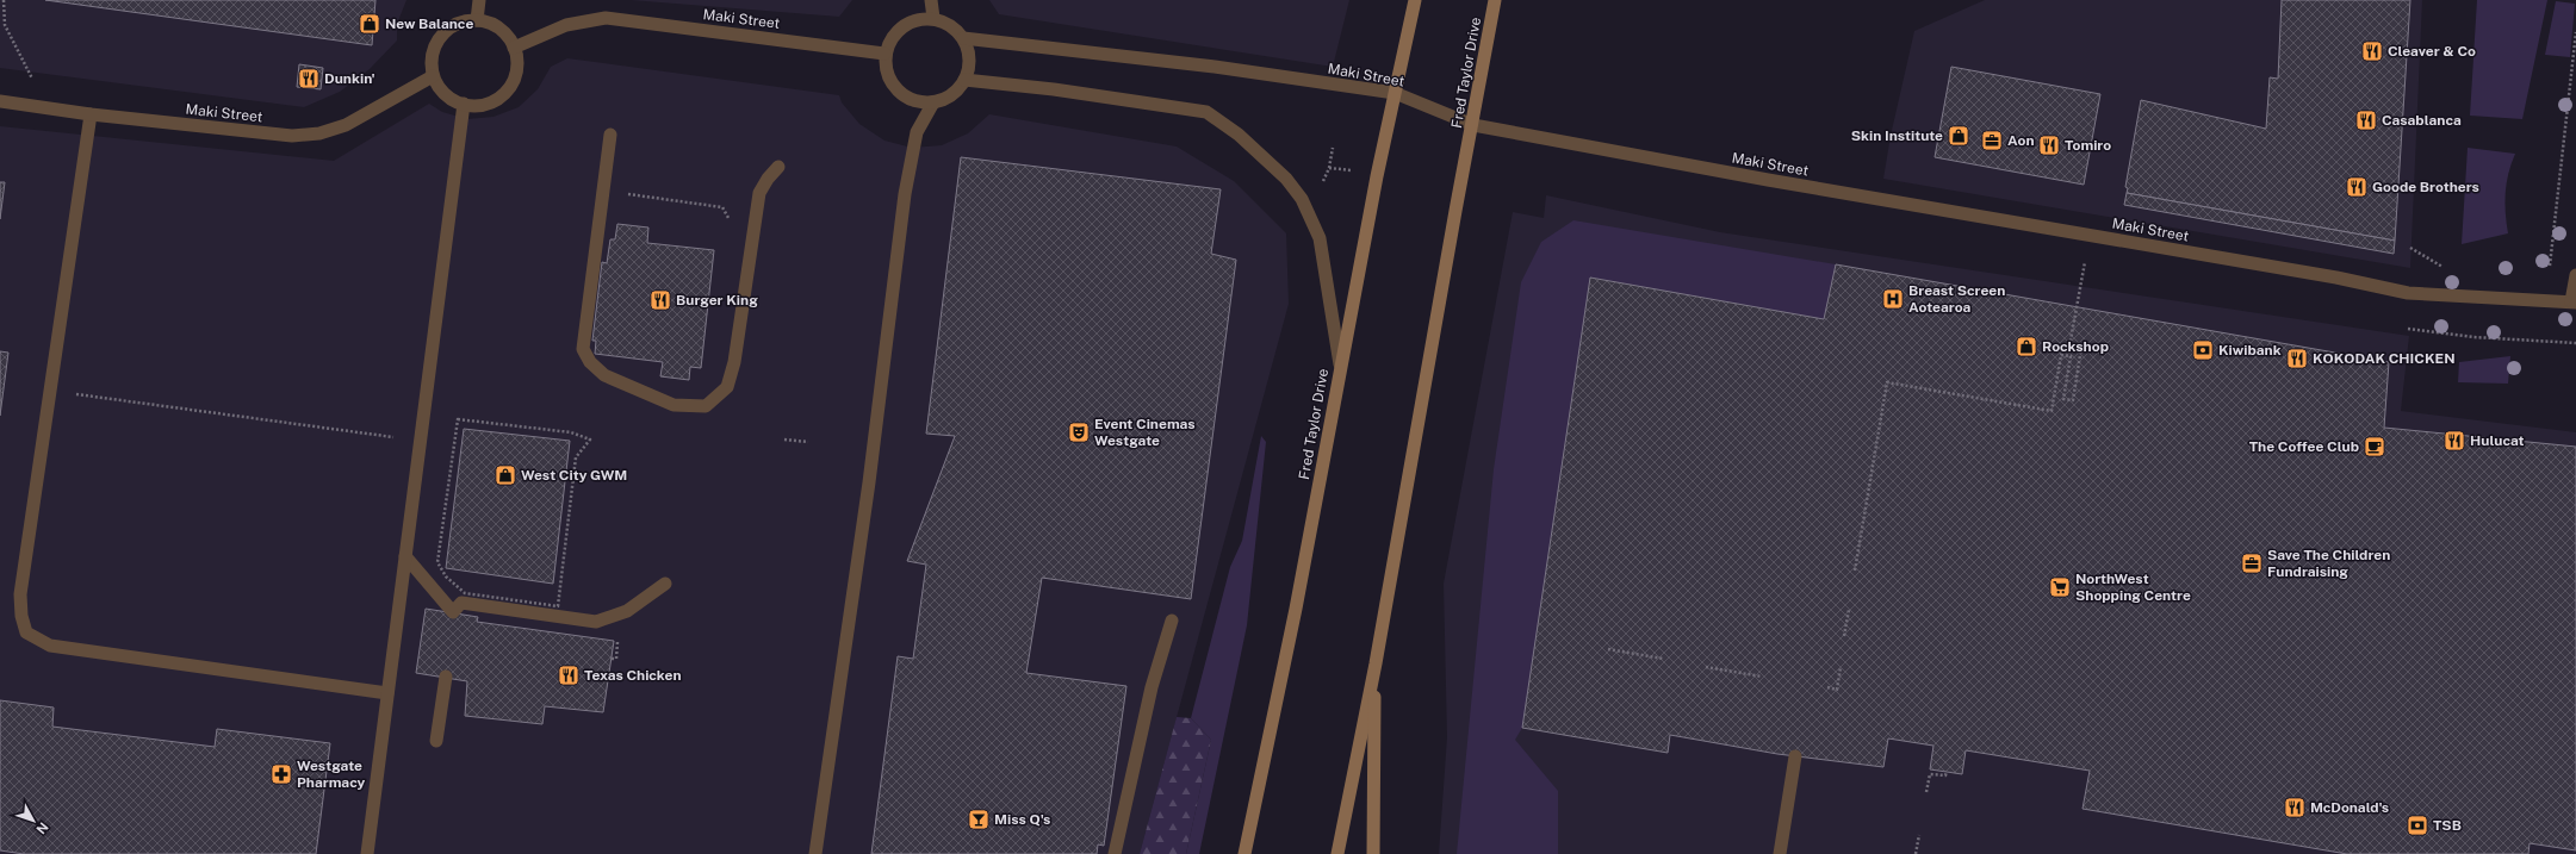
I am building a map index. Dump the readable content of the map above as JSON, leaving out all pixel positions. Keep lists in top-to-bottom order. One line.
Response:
{"streets":{"main road":["Fred Taylor Drive"],"street":["Maki Street"]},"crossings":[["Maki Street","Fred Taylor Drive"]],"places":{"shop":["New Balance","Skin Institute","Rockshop","West City GWM"],"restaurant":["Cleaver & Co","Dunkin'","Casablanca","Tomiro","Goode Brothers","Burger King","KOKODAK CHICKEN","Hulucat","Texas Chicken","McDonald's"],"office":["Aon","Save The Children Fundraising"],"hospital":["Breast Screen Aotearoa"],"bank":["Kiwibank","TSB"],"theatre":["Event Cinemas Westgate"],"cafe":["The Coffee Club"],"supermarket":["NorthWest Shopping Centre"],"pharmacy":["Westgate Pharmacy"],"bar":["Miss Q's"]},"north":"bottom right"}
